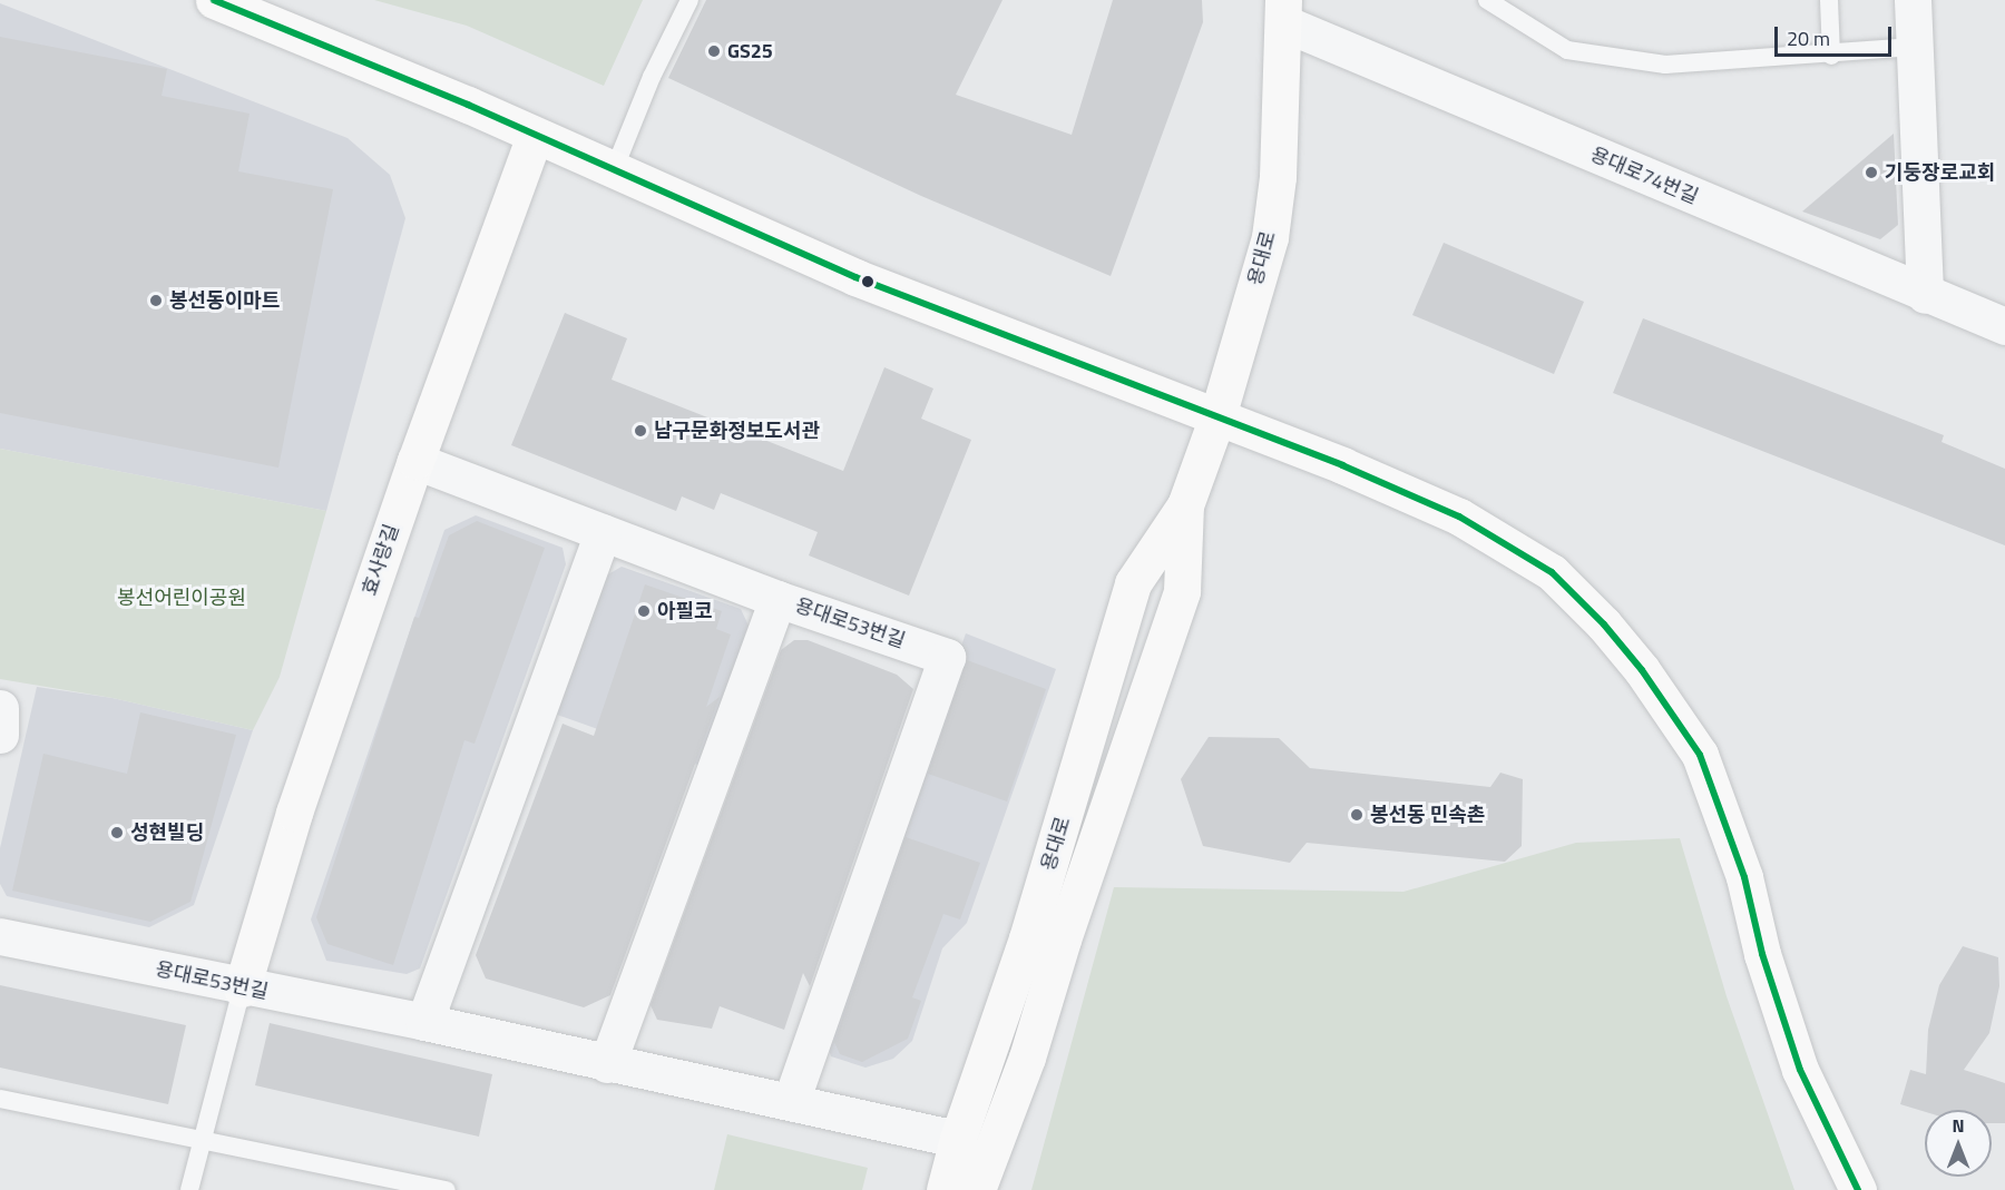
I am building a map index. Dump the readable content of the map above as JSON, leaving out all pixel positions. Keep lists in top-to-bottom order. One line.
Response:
{"streets":{"street":["용대로74번길","용대로","효사랑길","용대로53번길"]},"crossings":[["용대로74번길","용대로"],["용대로","용대로53번길"],["효사랑길","용대로53번길"]],"parks":["봉선어린이공원"],"places":["GS25","기둥장로교회","봉선동이마트","남구문화정보도서관","아필코","봉선동 민속촌","성현빌딩"],"scale_bar":"20 m","north":"top"}
